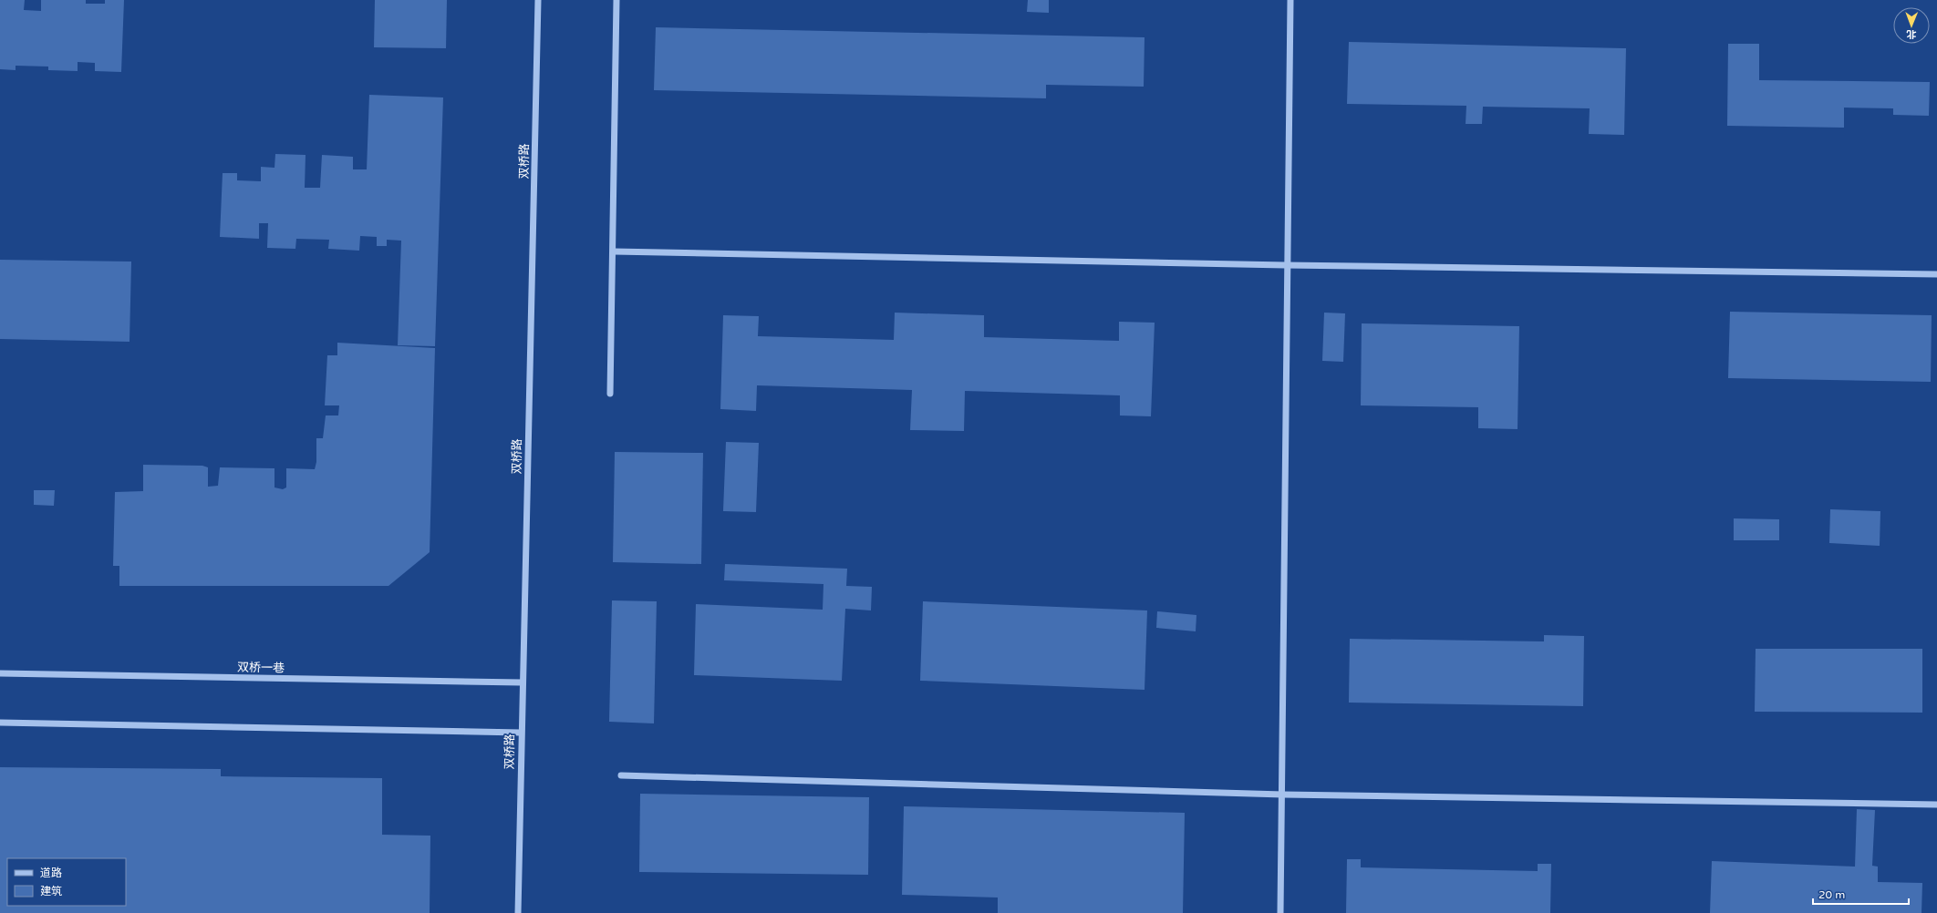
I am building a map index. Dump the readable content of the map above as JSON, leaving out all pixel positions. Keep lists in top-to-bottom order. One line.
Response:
{"streets":{"street":["双桥路","双桥一巷"]},"crossings":[["双桥路","双桥一巷"]],"legend":["道路","建筑"],"scale_bar":"20 m","north":"bottom"}
